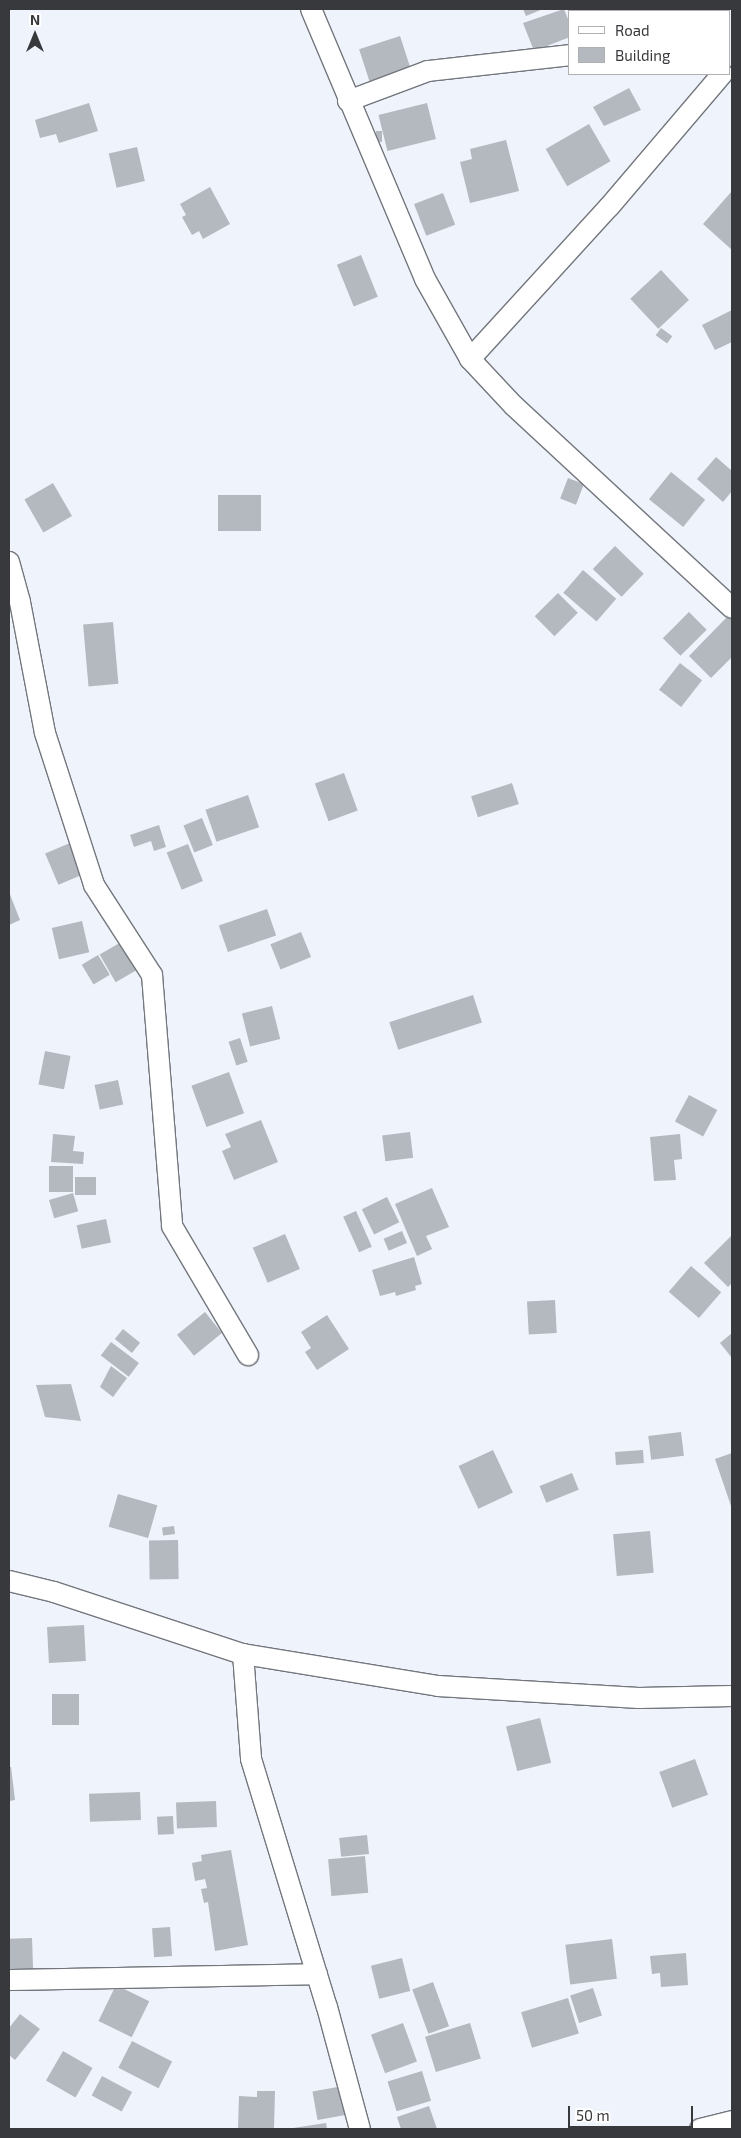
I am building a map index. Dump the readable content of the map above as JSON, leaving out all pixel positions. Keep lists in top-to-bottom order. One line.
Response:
{"legend":["Road","Building"],"scale_bar":"50 m","north":"top"}
